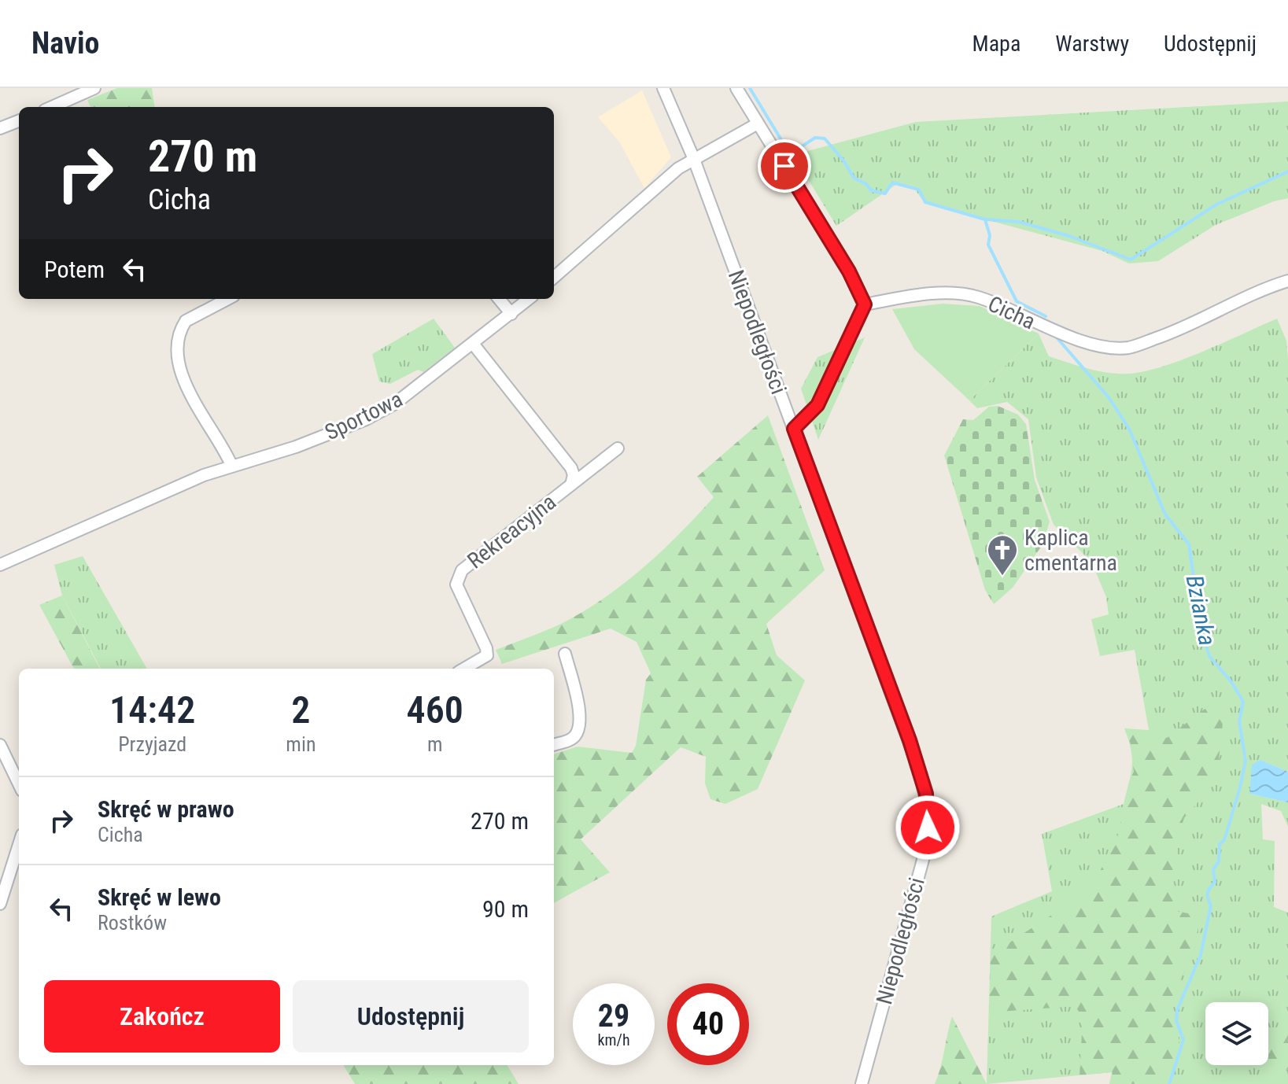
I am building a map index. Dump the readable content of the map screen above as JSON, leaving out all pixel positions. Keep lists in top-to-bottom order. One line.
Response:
{"streets":{"street":["Cicha","Niepodległości","Sportowa","Rekreacyjna"]},"crossings":[["Sportowa","Rekreacyjna"]],"water":["Bzianka"],"places":{"church":["Kaplica cmentarna"]},"page":{"header":"Navio","nav":["Mapa","Warstwy","Udostępnij"],"turn":["270 m","Cicha"],"then":"Potem","eta":["14:42","Przyjazd","2","min","460","m"],"list":[{"name":"Skręć w prawo","note":"Cicha","value":"270 m"},{"name":"Skręć w lewo","note":"Rostków","value":"90 m"}],"buttons":["Zakończ","Udostępnij"],"speed":"29 km/h","limit":"40"}}
